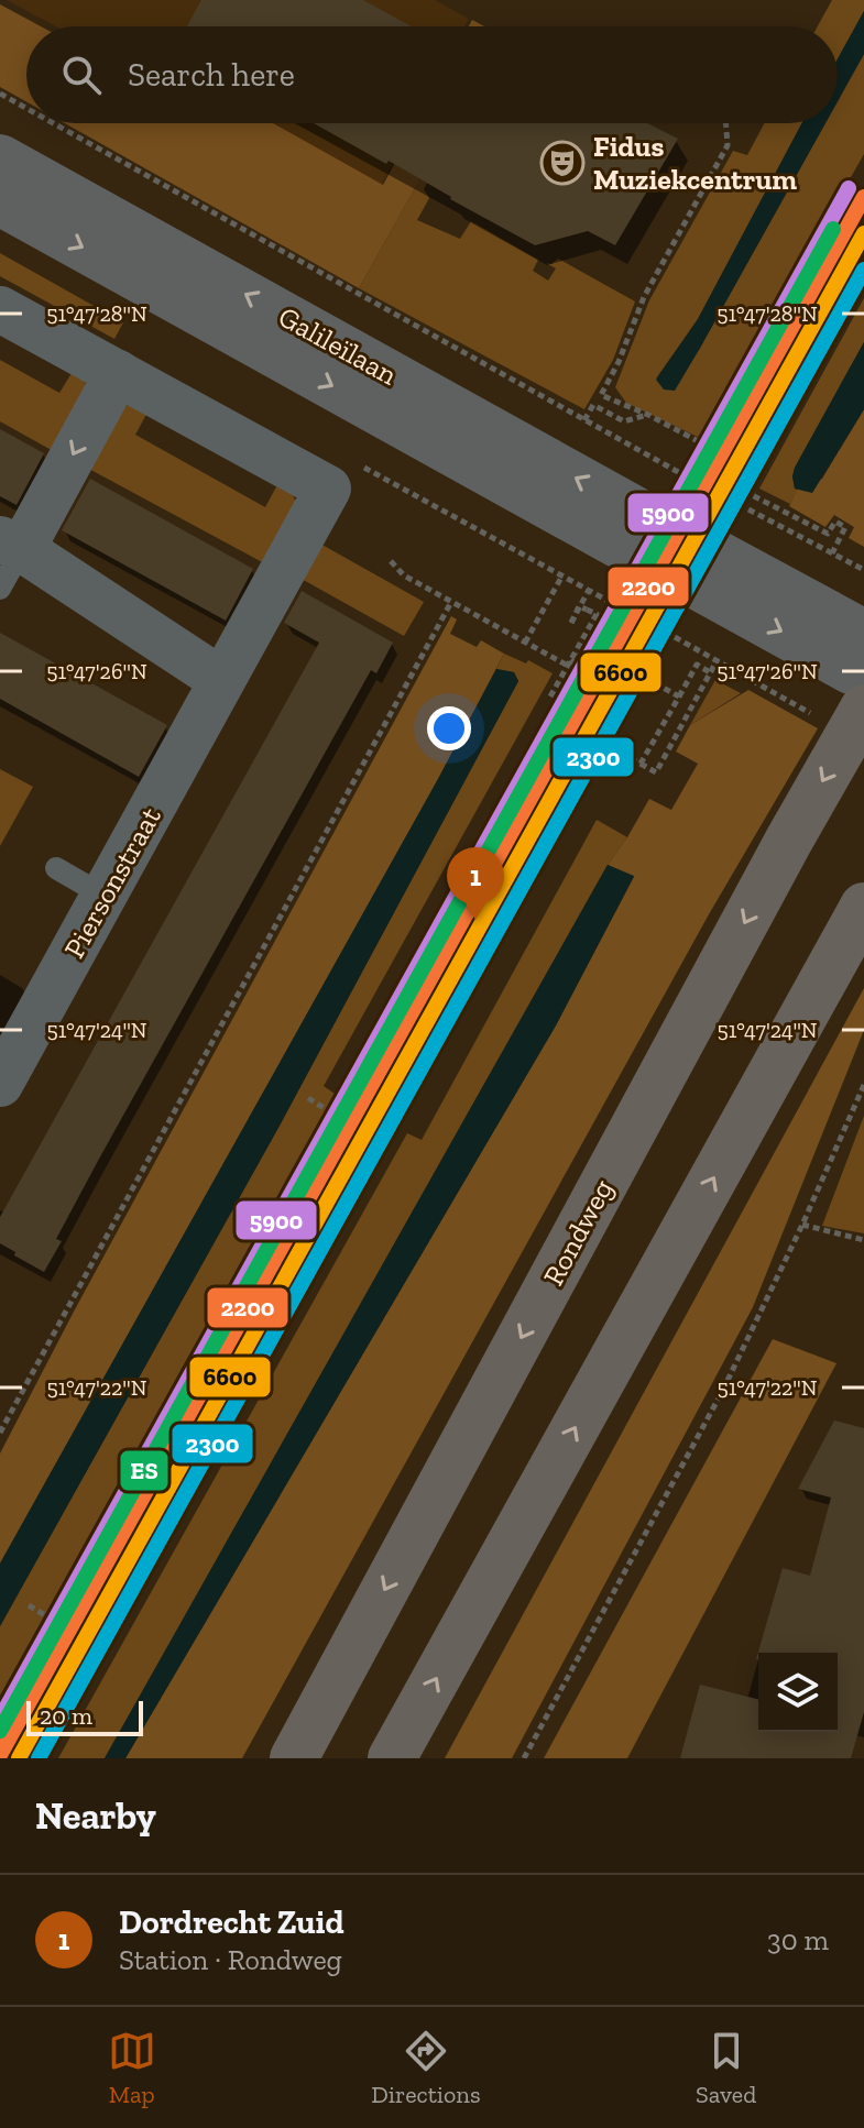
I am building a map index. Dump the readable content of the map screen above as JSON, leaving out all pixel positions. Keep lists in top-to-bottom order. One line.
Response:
{"streets":{"highway":["Rondweg"],"street":["Galileïlaan","Piersonstraat"]},"places":{"theatre":["Fidus Muziekcentrum"]},"lines":["transit line 5900","transit line 2200","transit line ES","transit line 6600","transit line 2300"],"scale_bar":"20 m","page":{"search":"Search here","pins":"1","scale":"20 m","heading":"Nearby","list":[{"mark":"1","name":"Dordrecht Zuid","note":"Station · Rondweg","value":"30 m"}],"nav":["Map","Directions","Saved"]},"coordinates":["51°47'28\"N","51°47'26\"N","51°47'24\"N","51°47'22\"N"]}
